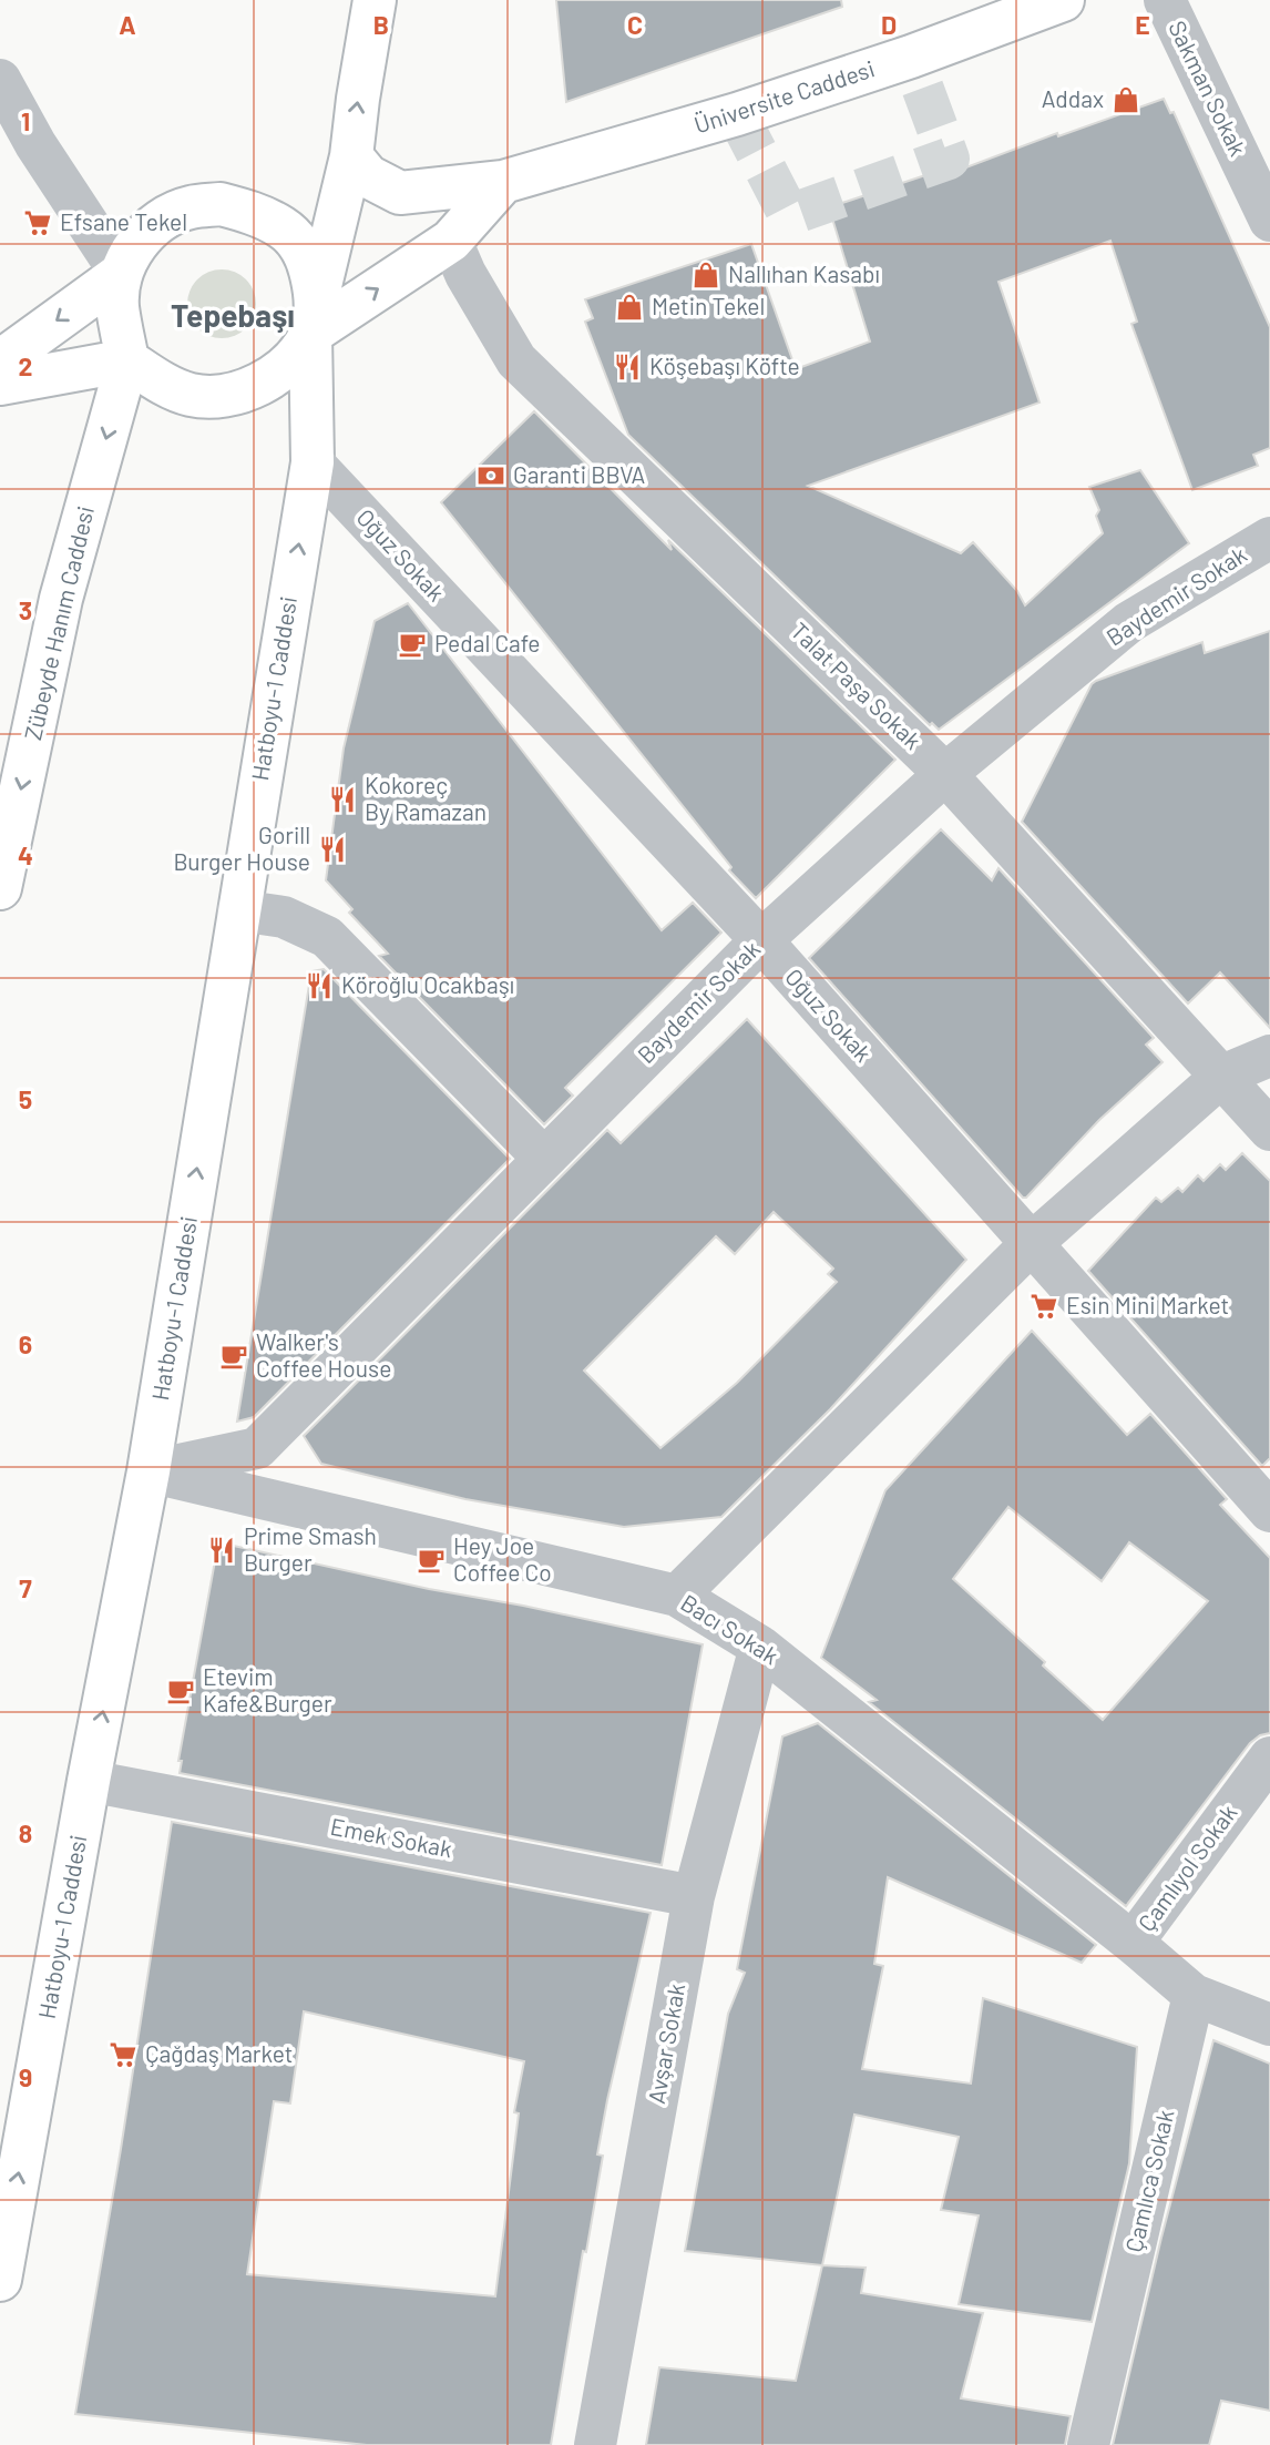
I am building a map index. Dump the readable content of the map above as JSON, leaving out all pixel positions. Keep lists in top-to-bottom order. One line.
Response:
{"streets":{"main road":["Üniversite Caddesi","Zübeyde Hanım Caddesi","Hatboyu-1 Caddesi"],"street":["Sakman Sokak","Oğuz Sokak","Baydemir Sokak","Talat Paşa Sokak","Bacı Sokak","Emek Sokak","Çamlıyol Sokak","Avşar Sokak","Çamlıca Sokak"]},"crossings":[["Üniversite Caddesi","Zübeyde Hanım Caddesi"],["Üniversite Caddesi","Hatboyu-1 Caddesi"],["Oğuz Sokak","Baydemir Sokak"],["Oğuz Sokak","Hatboyu-1 Caddesi"],["Baydemir Sokak","Talat Paşa Sokak"],["Baydemir Sokak","Hatboyu-1 Caddesi"],["Baydemir Sokak","Bacı Sokak"],["Zübeyde Hanım Caddesi","Hatboyu-1 Caddesi"],["Hatboyu-1 Caddesi","Bacı Sokak"],["Hatboyu-1 Caddesi","Emek Sokak"],["Bacı Sokak","Çamlıyol Sokak"],["Bacı Sokak","Avşar Sokak"],["Emek Sokak","Avşar Sokak"]],"one_way":["Zübeyde Hanım Caddesi","Hatboyu-1 Caddesi"],"districts":["Tepebaşı"],"places":{"shop":["Addax","Nallıhan Kasabı","Metin Tekel"],"supermarket":["Efsane Tekel","Esin Mini Market","Çağdaş Market"],"restaurant":["Köşebaşı Köfte","Kokoreç By Ramazan","Gorill Burger House","Köroğlu Ocakbaşı","Prime Smash Burger"],"bank":["Garanti BBVA"],"cafe":["Pedal Cafe","Walker's Coffee House","Hey Joe Coffee Co","Etevim Kafe&Burger"]},"grid":{"columns":["A","B","C","D","E"],"rows":["1","2","3","4","5","6","7","8","9"]}}
